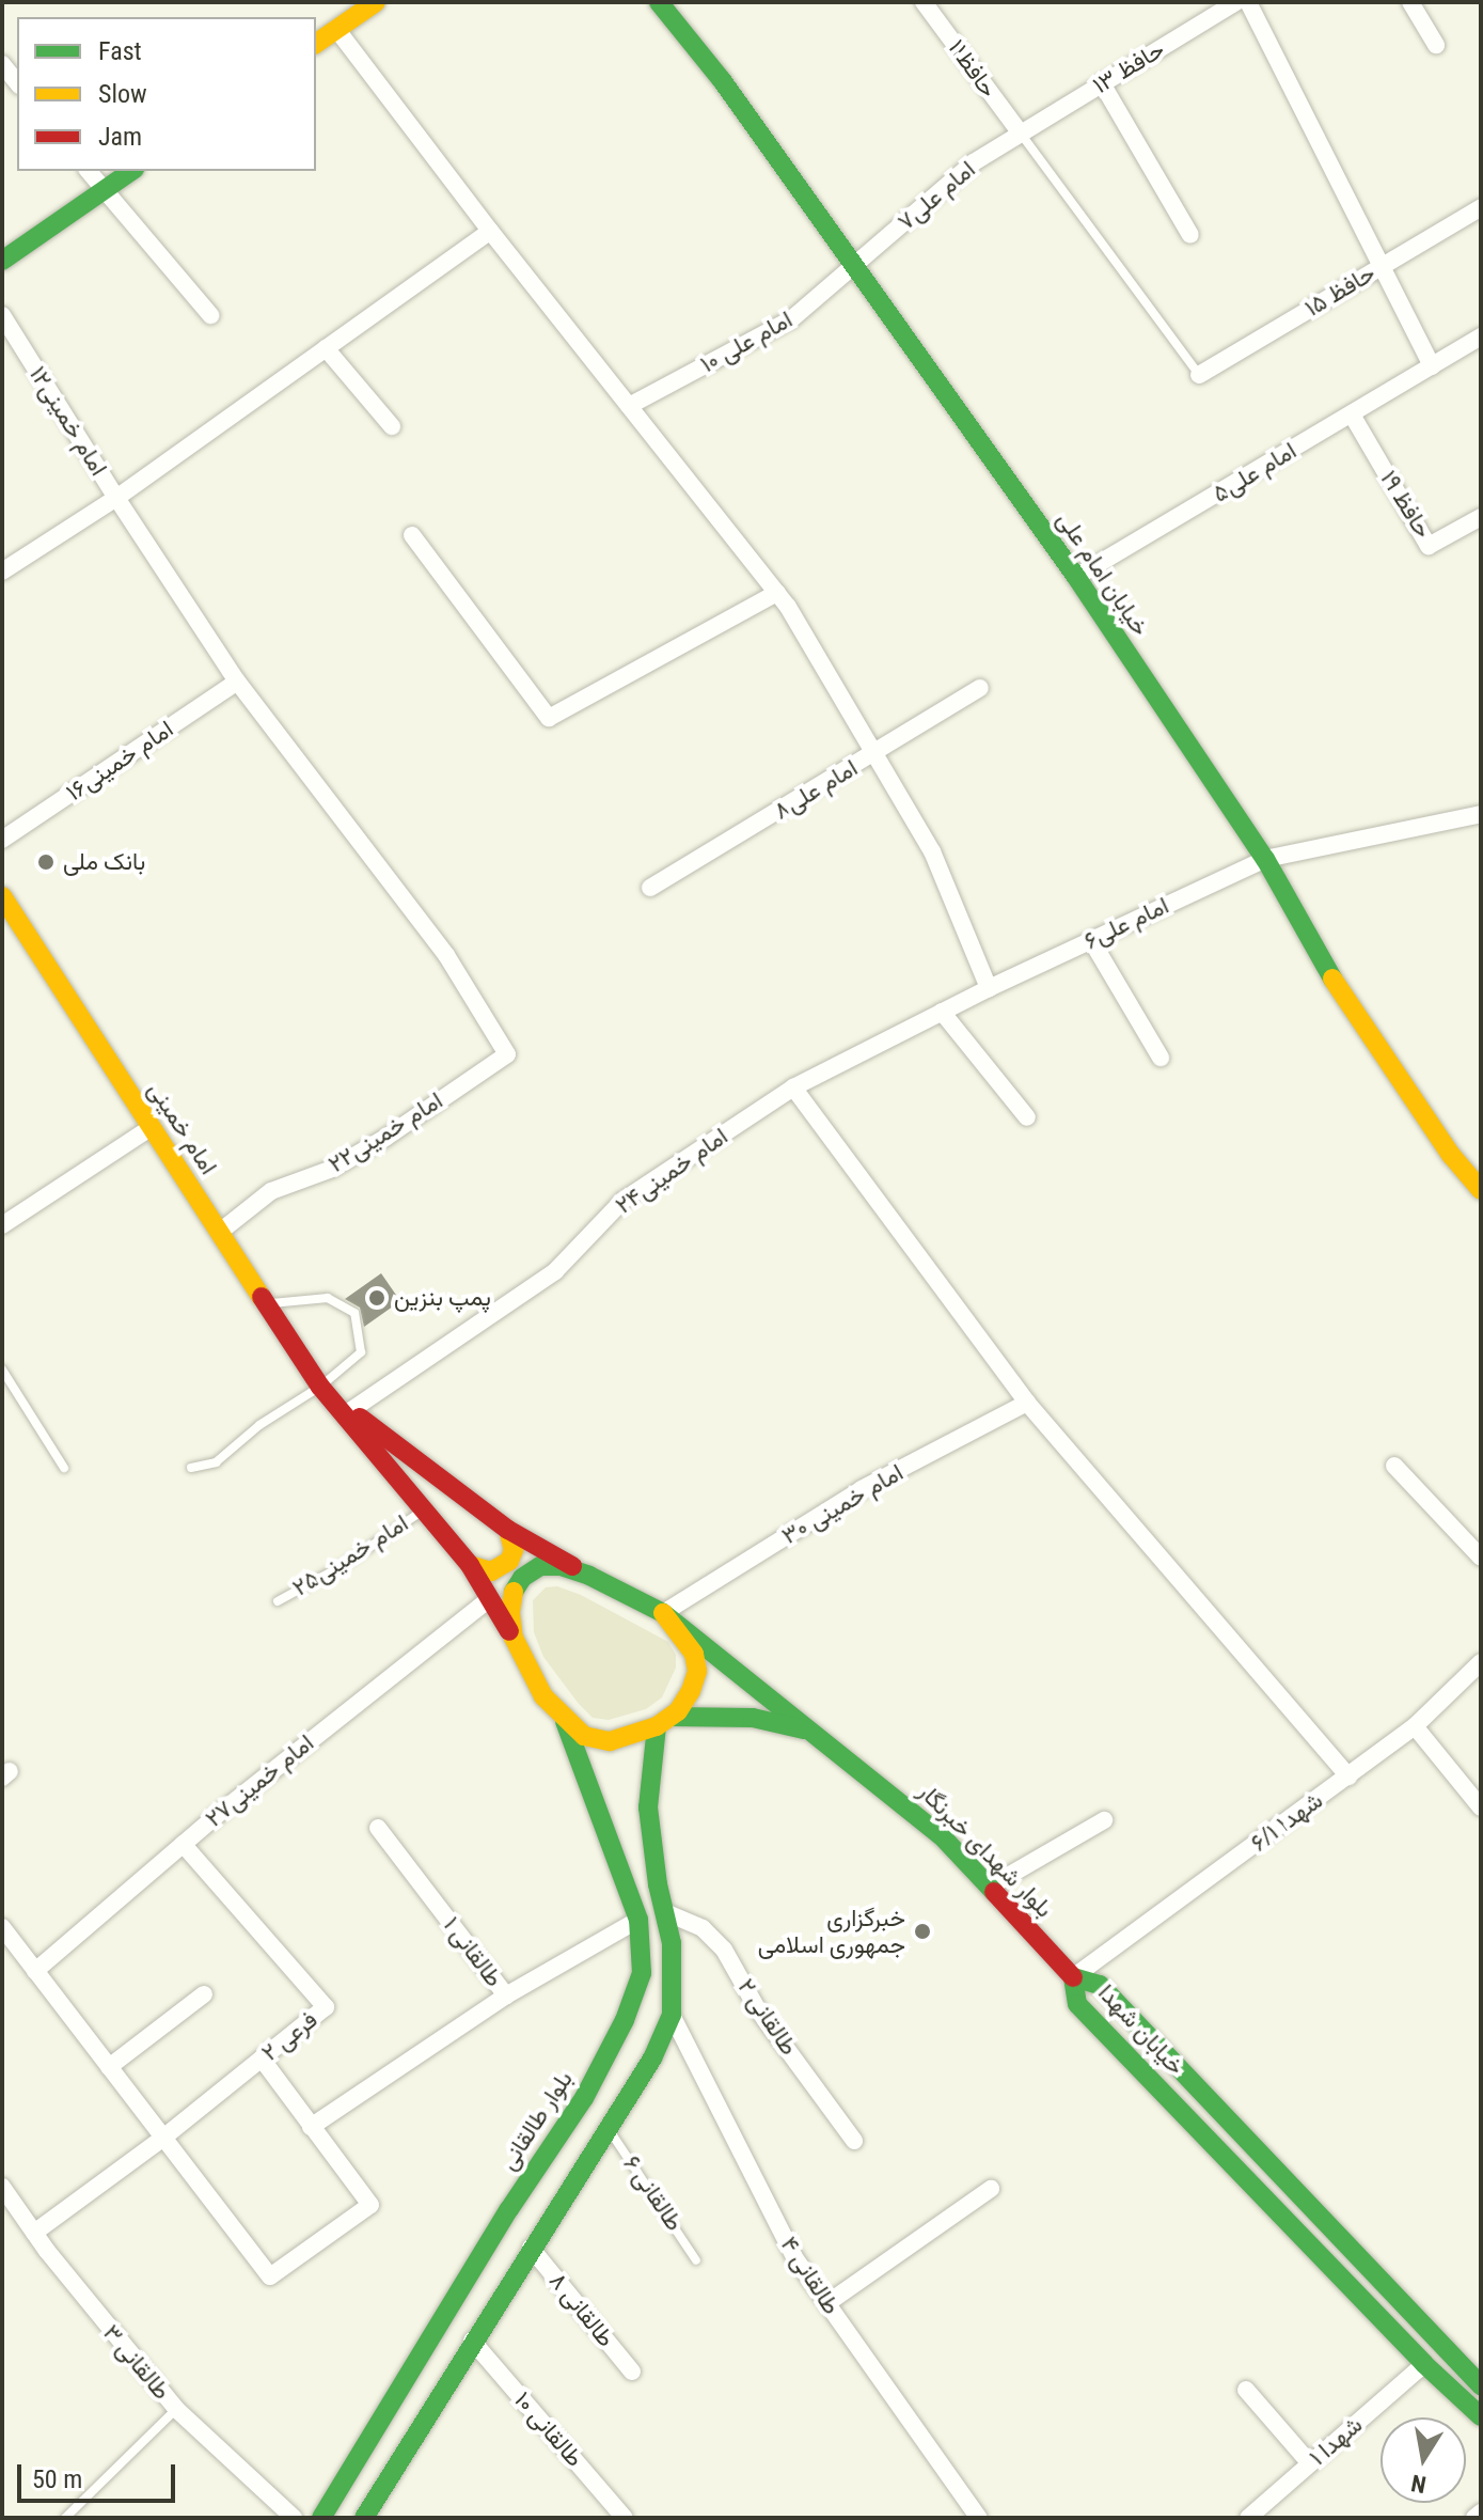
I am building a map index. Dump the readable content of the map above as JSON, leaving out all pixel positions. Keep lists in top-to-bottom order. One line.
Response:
{"streets":{"main road":["خیابان امام علی","امام خمینی","بلوار شهدای خبرنگار","خیابان شهدا","بلوار طالقانی"],"street":["حافظ ۱۳","حافظ۱۱","امام علی۷","حافظ ۱۵","امام علی ۱۰","امام خمینی۱۲","امام علی۵","حافظ ۱۹","امام خمینی۱۶","امام علی۸","امام علی۶","امام خمینی۲۲","امام خمینی۲۴","امام خمینی ۳۰","امام خمینی۲۷","شهد۱ ۶/۱","طالقانی ۱","طالقانی ۲","فرعی ۲","طالقانی ۴","طالقانی ۸","طالقانی ۳","طالقانی ۱۰","شهدا ۱"],"lane":["امام خمینی۲۵","طالقانی ۶"]},"crossings":[["حافظ ۱۳","حافظ۱۱"],["حافظ ۱۳","امام علی۷"],["حافظ۱۱","امام علی۷"],["امام علی۷","امام علی ۱۰"],["امام علی۷","خیابان امام علی"],["امام علی ۱۰","خیابان امام علی"],["امام علی۵","حافظ ۱۹"],["امام علی۵","خیابان امام علی"],["خیابان امام علی","امام علی۶"],["امام خمینی۱۶","امام خمینی۲۲"],["امام علی۶","امام خمینی۲۴"],["امام خمینی","امام خمینی۲۲"],["امام خمینی","امام خمینی۲۴"],["امام خمینی","امام خمینی ۳۰"],["امام خمینی","امام خمینی۲۵"],["امام خمینی","امام خمینی۲۷"],["امام خمینی","بلوار شهدای خبرنگار"],["امام خمینی","بلوار طالقانی"],["امام خمینی ۳۰","بلوار شهدای خبرنگار"],["امام خمینی ۳۰","بلوار طالقانی"],["امام خمینی۲۷","فرعی ۲"],["شهد۱ ۶/۱","بلوار شهدای خبرنگار"],["شهد۱ ۶/۱","خیابان شهدا"],["بلوار شهدای خبرنگار","خیابان شهدا"],["بلوار شهدای خبرنگار","بلوار طالقانی"],["طالقانی ۱","بلوار طالقانی"],["خیابان شهدا","شهدا ۱"],["فرعی ۲","طالقانی ۳"]],"places":["بانک ملی","پمپ بنزین","خبرگزاری جمهوری اسلامی"],"legend":["Fast","Slow","Jam"],"scale_bar":"50 m","north":"bottom"}
